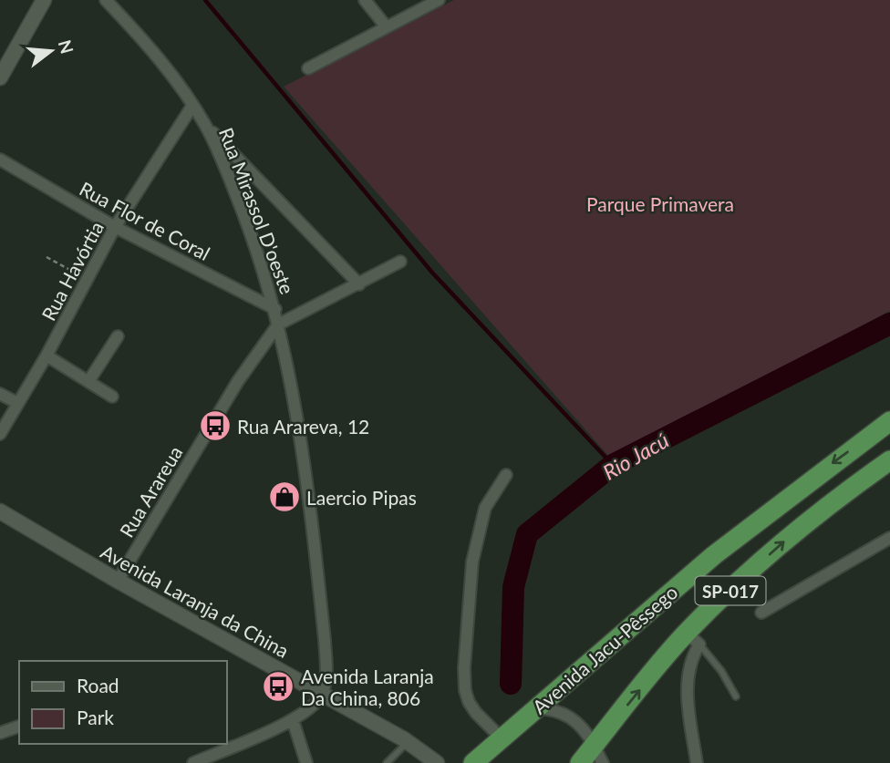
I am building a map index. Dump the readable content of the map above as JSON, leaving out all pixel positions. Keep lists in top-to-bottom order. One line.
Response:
{"streets":{"highway":["SP-017","Avenida Jacu-Pêssego"],"street":["Rua Mirassol D'oeste","Rua Flor de Coral","Rua Havórtia","Rua Arareua","Avenida Laranja da China"]},"crossings":[["Rua Mirassol D'oeste","Rua Flor de Coral"],["Rua Mirassol D'oeste","Rua Havórtia"],["Rua Mirassol D'oeste","Rua Arareua"],["Rua Mirassol D'oeste","Avenida Laranja da China"],["Rua Flor de Coral","Rua Havórtia"],["Rua Arareua","Avenida Laranja da China"]],"water":["Rio Jacú"],"parks":["Parque Primavera"],"places":{"bus stop":["Rua Arareva, 12","Avenida Laranja Da China, 806"],"shop":["Laercio Pipas"]},"legend":["Road","Park"],"north":"right"}
